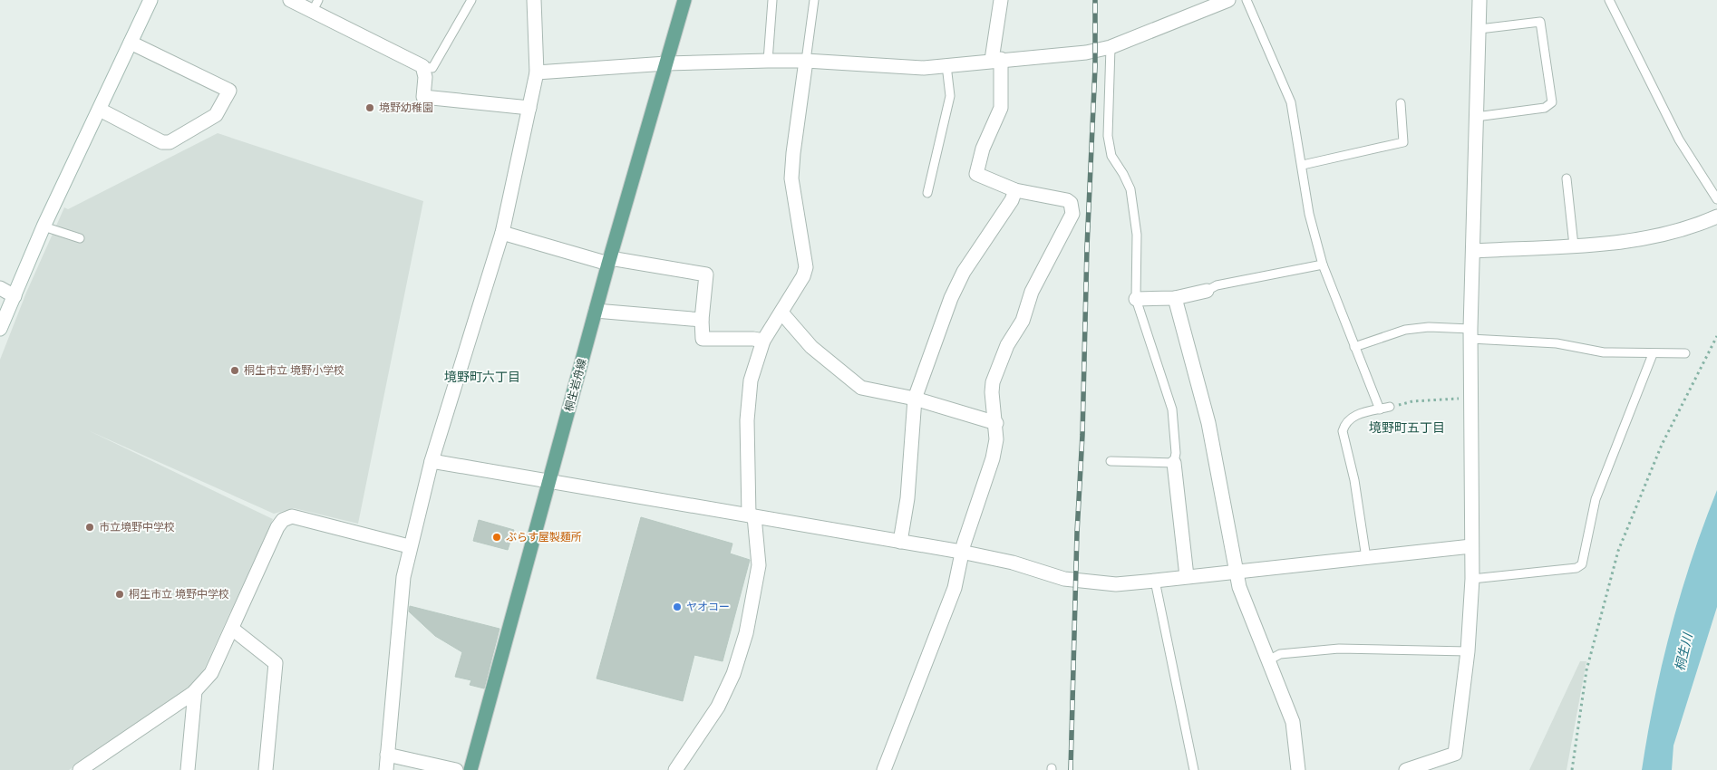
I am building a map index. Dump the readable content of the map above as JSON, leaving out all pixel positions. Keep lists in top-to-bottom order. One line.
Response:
{"streets":{"main road":["桐生岩舟線"]},"districts":["境野町六丁目","境野町五丁目"],"water":["桐生川"],"places":["境野幼稚園","桐生市立 境野小学校","市立境野中学校","ぶらす屋製麺所","桐生市立 境野中学校","ヤオコー"]}
